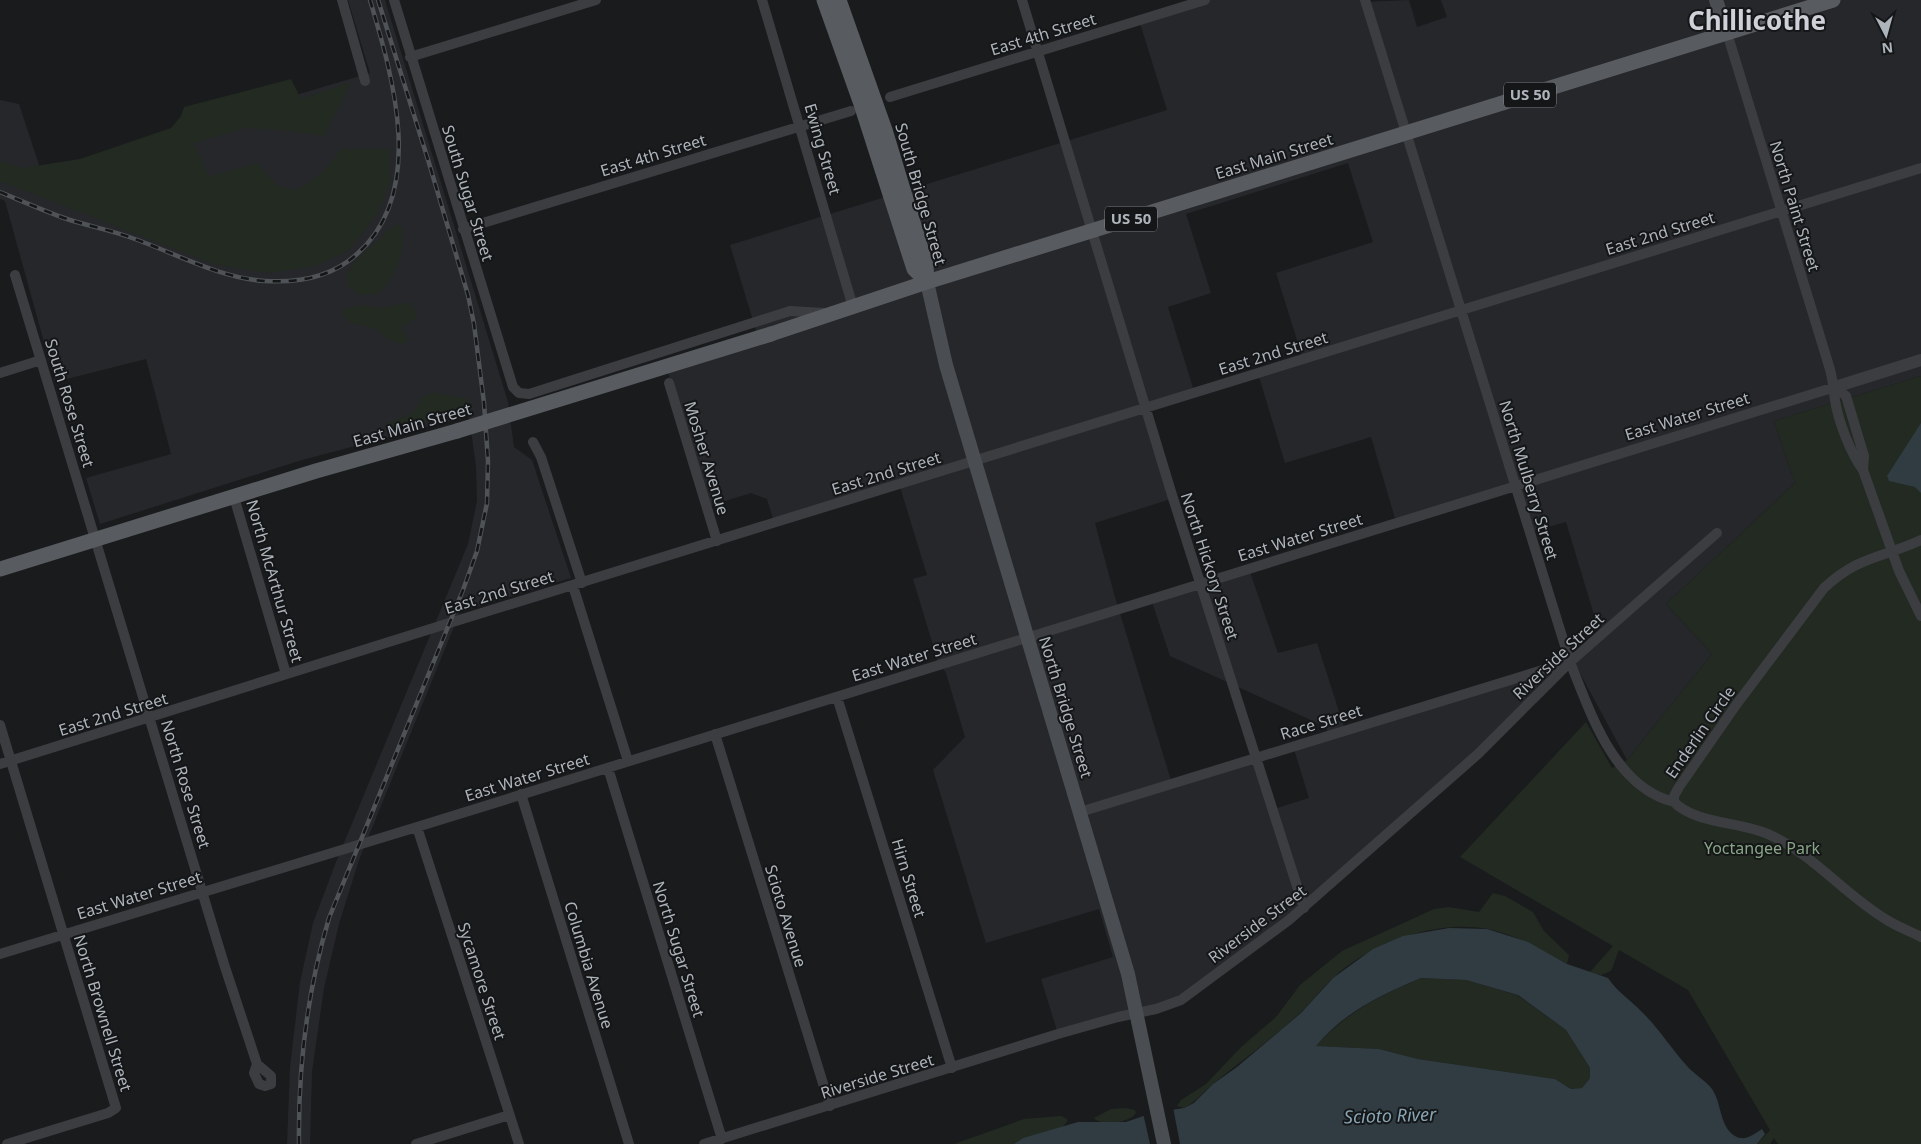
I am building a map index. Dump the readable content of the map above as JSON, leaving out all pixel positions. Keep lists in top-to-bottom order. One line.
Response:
{"streets":{"main road":["US 50","East Main Street","South Bridge Street","North Bridge Street"],"street":["East 4th Street","Ewing Street","South Sugar Street","North Paint Street","East 2nd Street","South Rose Street","East Water Street","Mosher Avenue","North Mulberry Street","North Hickory Street","North McArthur Street","Riverside Street","Race Street","Enderlin Circle","North Rose Street","Hirn Street","Scioto Avenue","North Sugar Street","Columbia Avenue","Sycamore Street","North Brownell Street"]},"crossings":[["East 4th Street","Ewing Street"],["East 4th Street","South Sugar Street"],["East 4th Street","North Hickory Street"],["US 50","East Main Street"],["US 50","North Paint Street"],["Ewing Street","East Main Street"],["East Main Street","South Sugar Street"],["East Main Street","South Bridge Street"],["East Main Street","North Paint Street"],["East Main Street","South Rose Street"],["East Main Street","North Mulberry Street"],["East Main Street","North Hickory Street"],["East Main Street","North McArthur Street"],["East Main Street","North Bridge Street"],["East Main Street","North Rose Street"],["South Bridge Street","North Bridge Street"],["North Paint Street","East 2nd Street"],["North Paint Street","East Water Street"],["North Paint Street","Enderlin Circle"],["East 2nd Street","Mosher Avenue"],["East 2nd Street","North Mulberry Street"],["East 2nd Street","North Hickory Street"],["East 2nd Street","North McArthur Street"],["East 2nd Street","North Bridge Street"],["East 2nd Street","North Rose Street"],["East 2nd Street","North Brownell Street"],["South Rose Street","North Rose Street"],["East Water Street","North Mulberry Street"],["East Water Street","North Hickory Street"],["East Water Street","North Bridge Street"],["East Water Street","North Rose Street"],["East Water Street","Hirn Street"],["East Water Street","Scioto Avenue"],["East Water Street","North Sugar Street"],["East Water Street","Columbia Avenue"],["East Water Street","Sycamore Street"],["East Water Street","North Brownell Street"],["North Mulberry Street","Riverside Street"],["North Mulberry Street","Race Street"],["North Mulberry Street","Enderlin Circle"],["North Hickory Street","Riverside Street"],["North Hickory Street","Race Street"],["Riverside Street","North Bridge Street"],["Riverside Street","Race Street"],["Riverside Street","Hirn Street"],["Riverside Street","Scioto Avenue"],["Riverside Street","North Sugar Street"],["North Bridge Street","Race Street"]],"districts":["Chillicothe"],"water":["Scioto River"],"parks":["Yoctangee Park"],"north":"bottom"}
